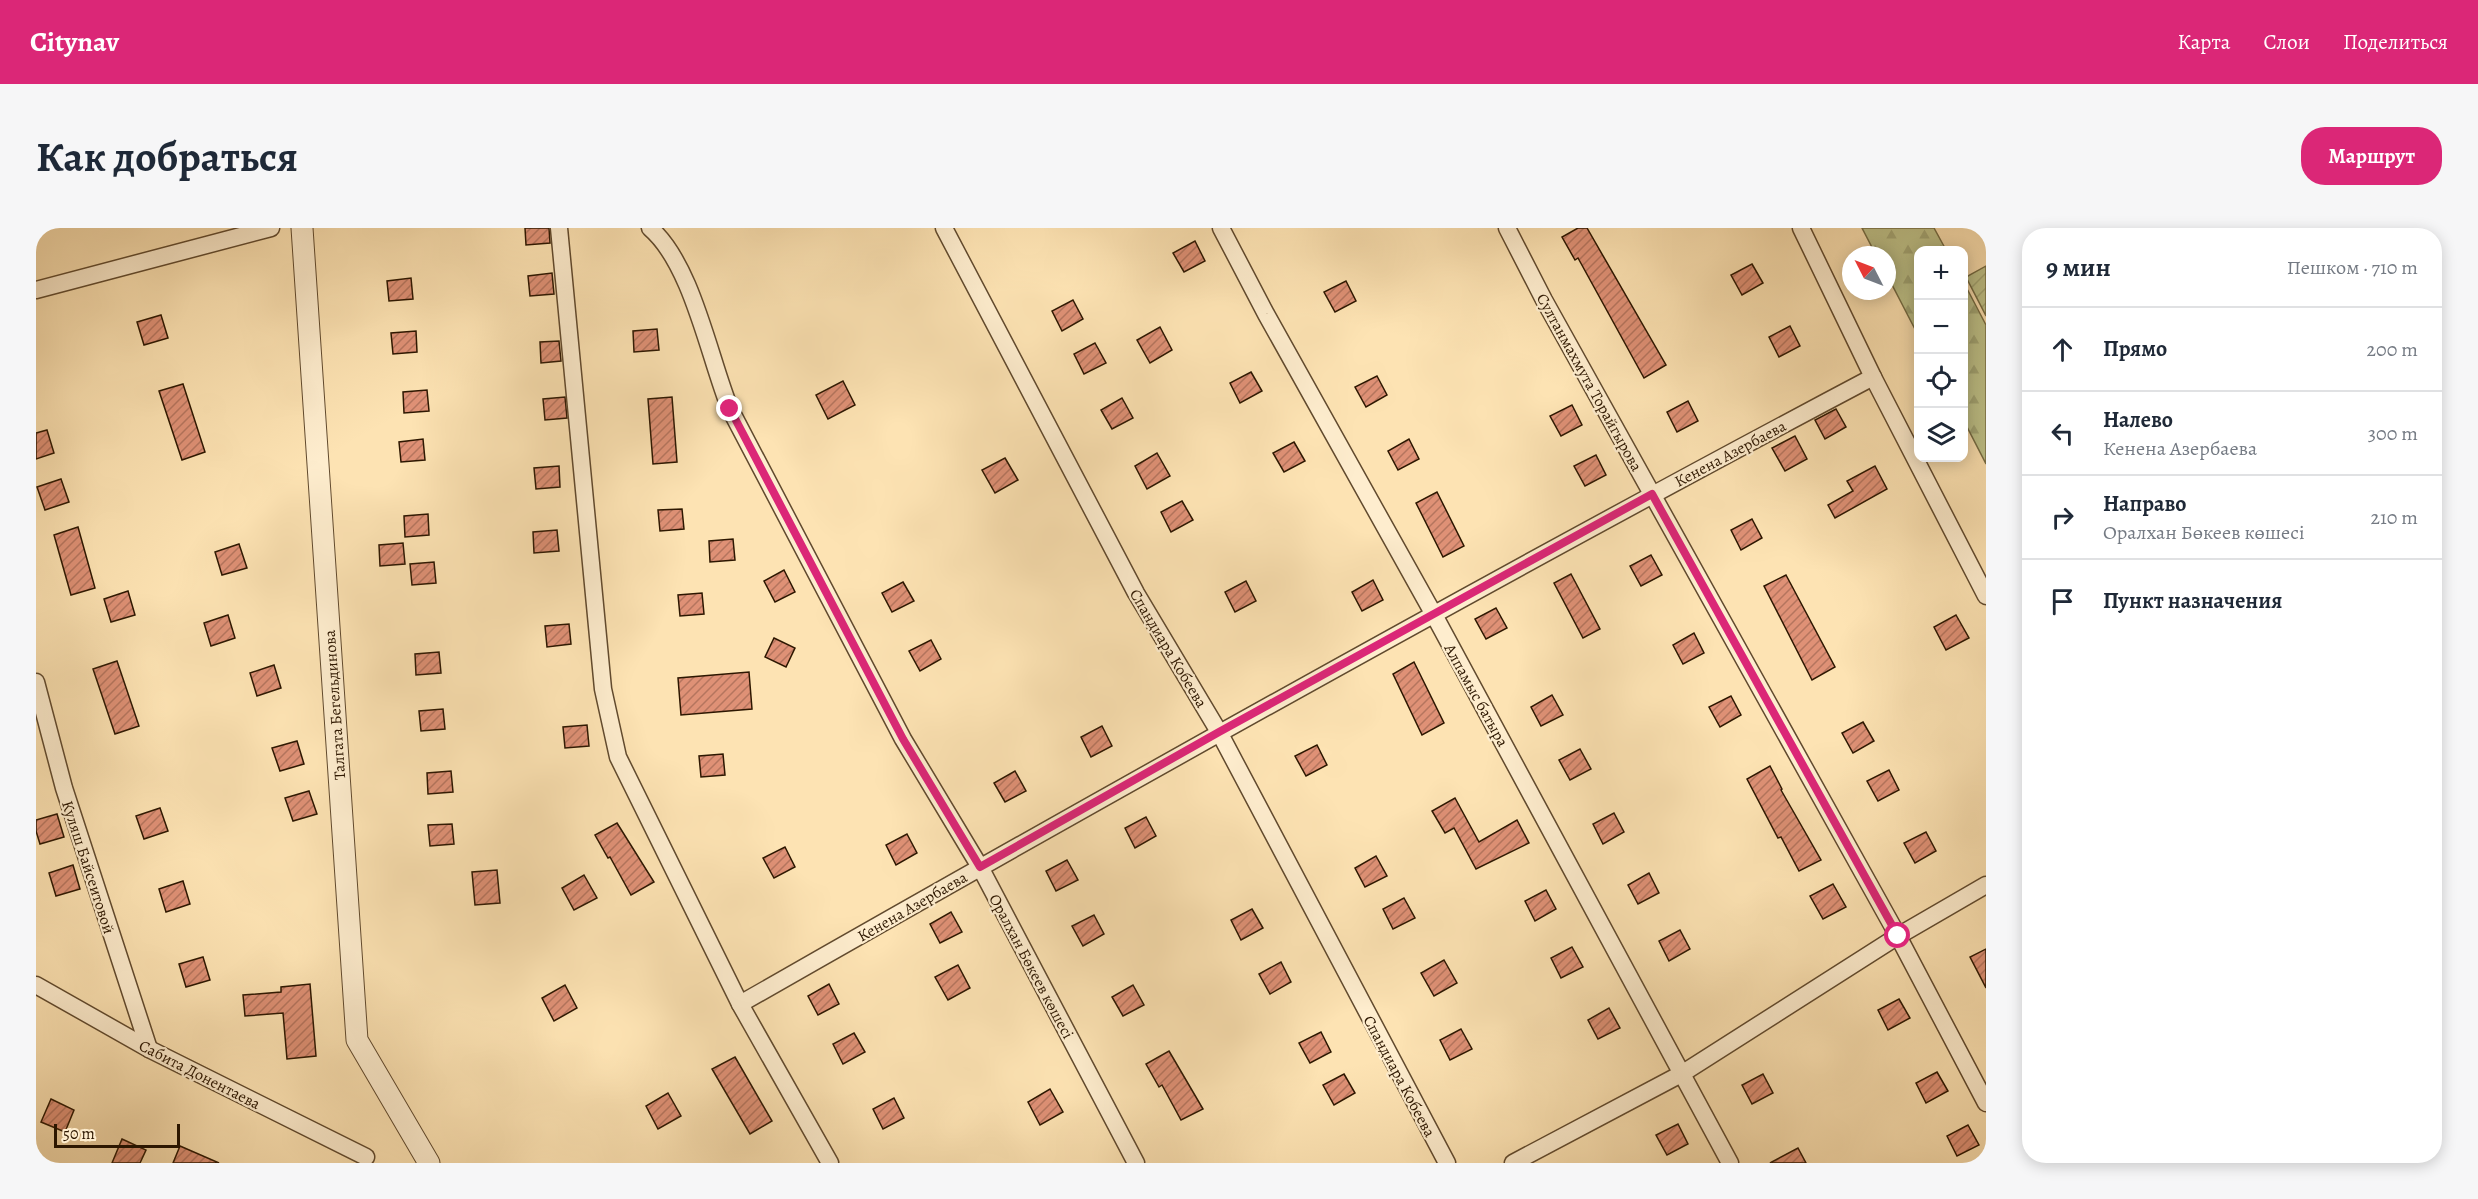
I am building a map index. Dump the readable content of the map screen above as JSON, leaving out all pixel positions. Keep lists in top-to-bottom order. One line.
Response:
{"streets":{"street":["Султанмахмута Торайгырова","Кенена Азербаева","Спандиара Кобеева","Алпамыс батыра","Талгата Бегельдинова","Куляш Байсеитовой","Оралхан Бөкеев көшесі","Сабита Донентаева"]},"crossings":[["Султанмахмута Торайгырова","Кенена Азербаева"],["Кенена Азербаева","Спандиара Кобеева"],["Кенена Азербаева","Алпамыс батыра"],["Кенена Азербаева","Оралхан Бөкеев көшесі"],["Куляш Байсеитовой","Сабита Донентаева"]],"scale_bar":"50 m","north":"top left","page":{"header":"Citynav","nav":["Карта","Слои","Поделиться"],"buttons":"Маршрут","title":"Как добраться","heading":["9 мин","Пешком · 710 m"],"map_buttons":["+","−"],"list":[["Прямо","200 m"],["Налево","Кенена Азербаева","300 m"],["Направо","Оралхан Бөкеев көшесі","210 m"],"Пункт назначения"],"scale":"50 m"}}
